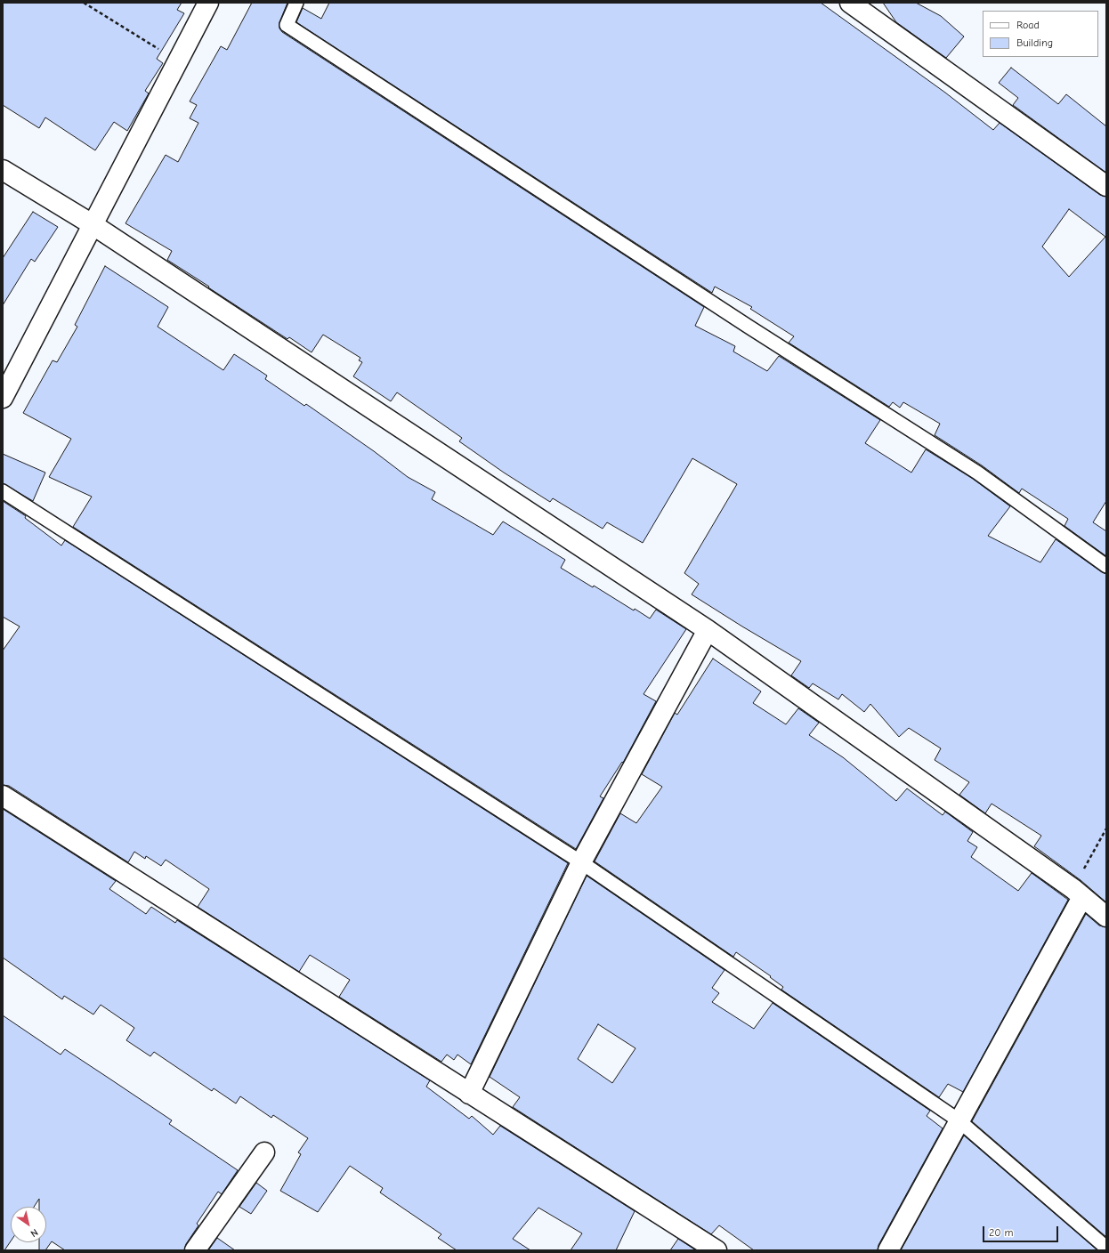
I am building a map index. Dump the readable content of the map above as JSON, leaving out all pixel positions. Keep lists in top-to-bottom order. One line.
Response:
{"legend":["Road","Building"],"scale_bar":"20 m","north":"bottom right"}
